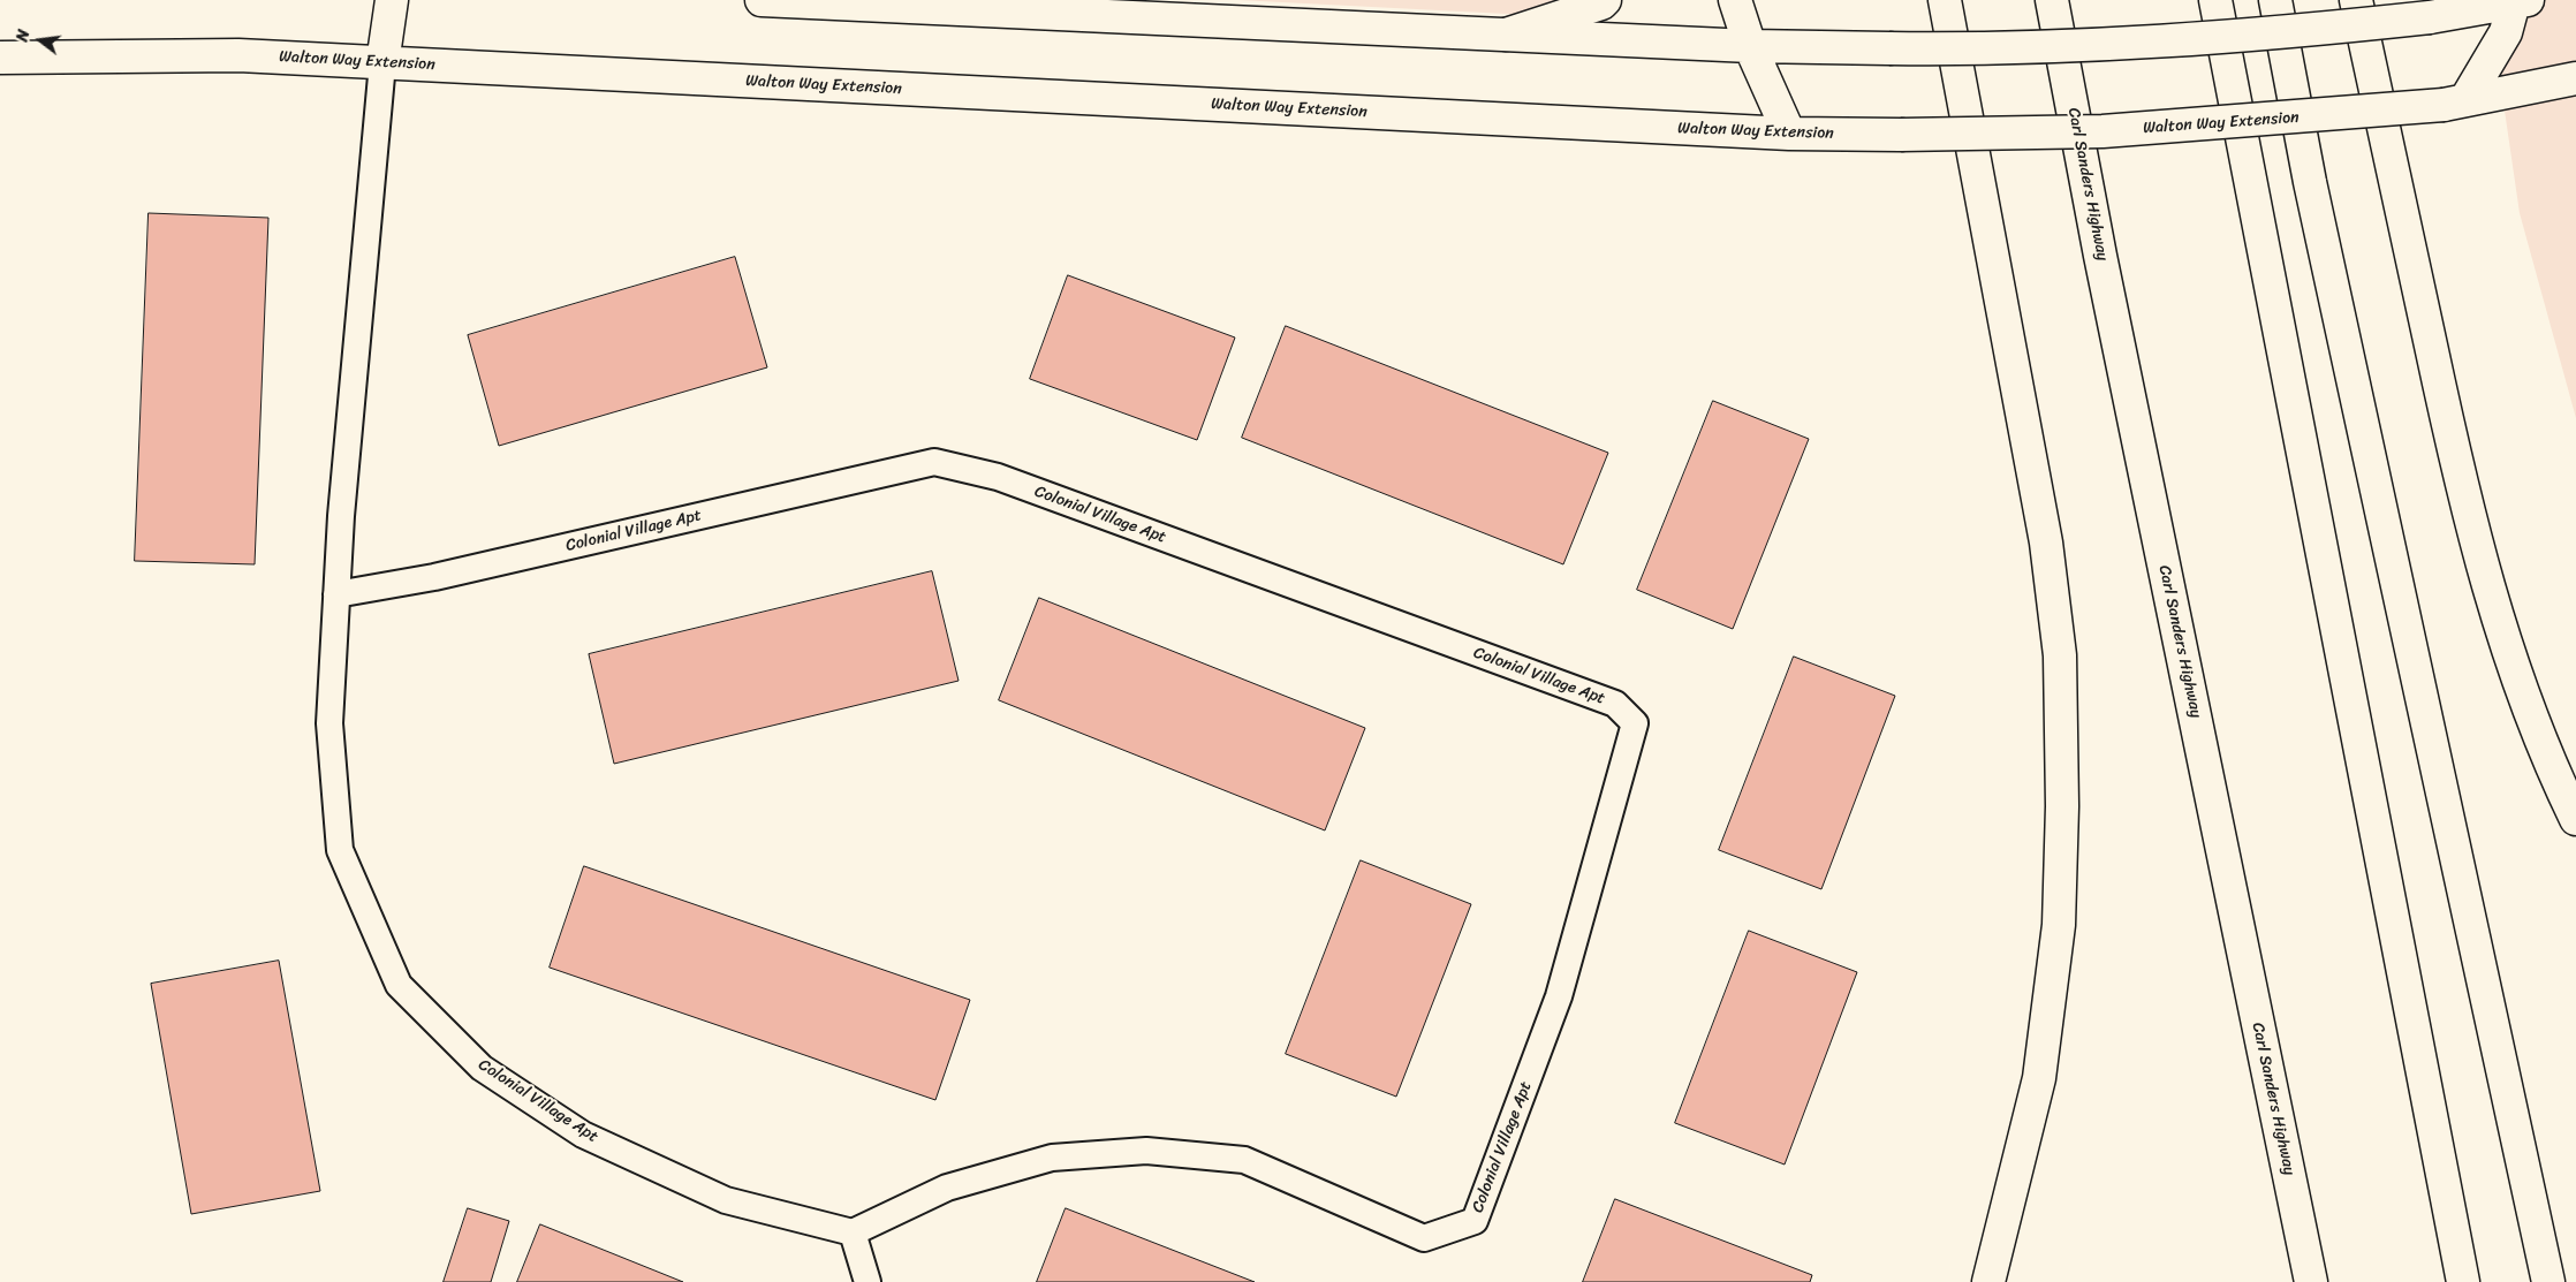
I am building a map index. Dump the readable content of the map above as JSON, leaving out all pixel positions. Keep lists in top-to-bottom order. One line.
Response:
{"streets":{"main road":["Walton Way Extension","Carl Sanders Highway"],"lane":["Colonial Village Apt"]},"crossings":[["Walton Way Extension","Colonial Village Apt"]],"north":"left"}
